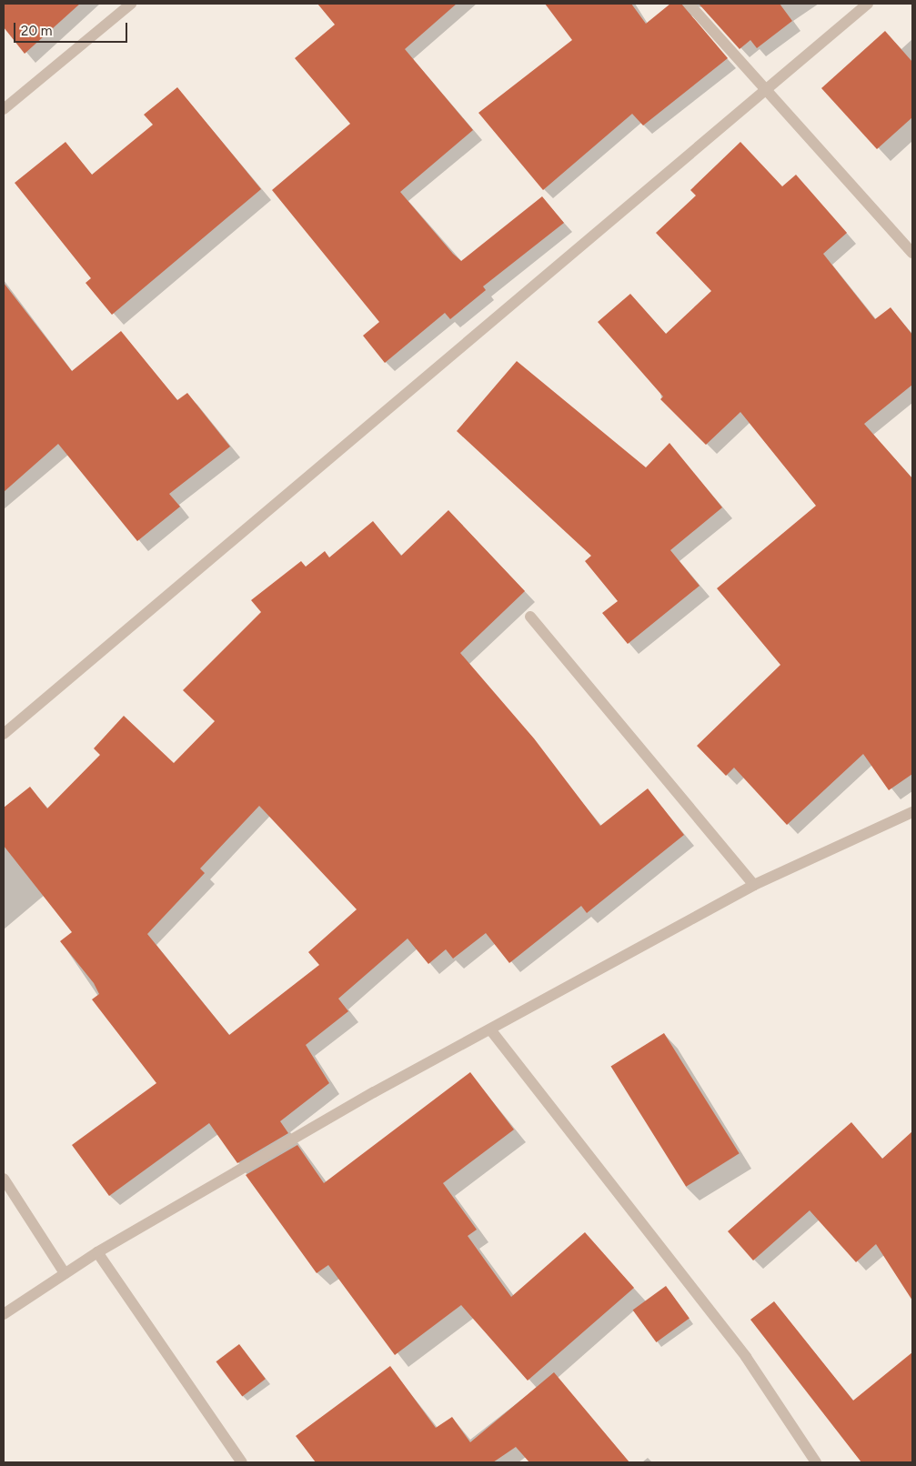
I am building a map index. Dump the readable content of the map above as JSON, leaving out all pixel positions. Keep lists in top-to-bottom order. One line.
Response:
{"scale_bar":"20 m"}
